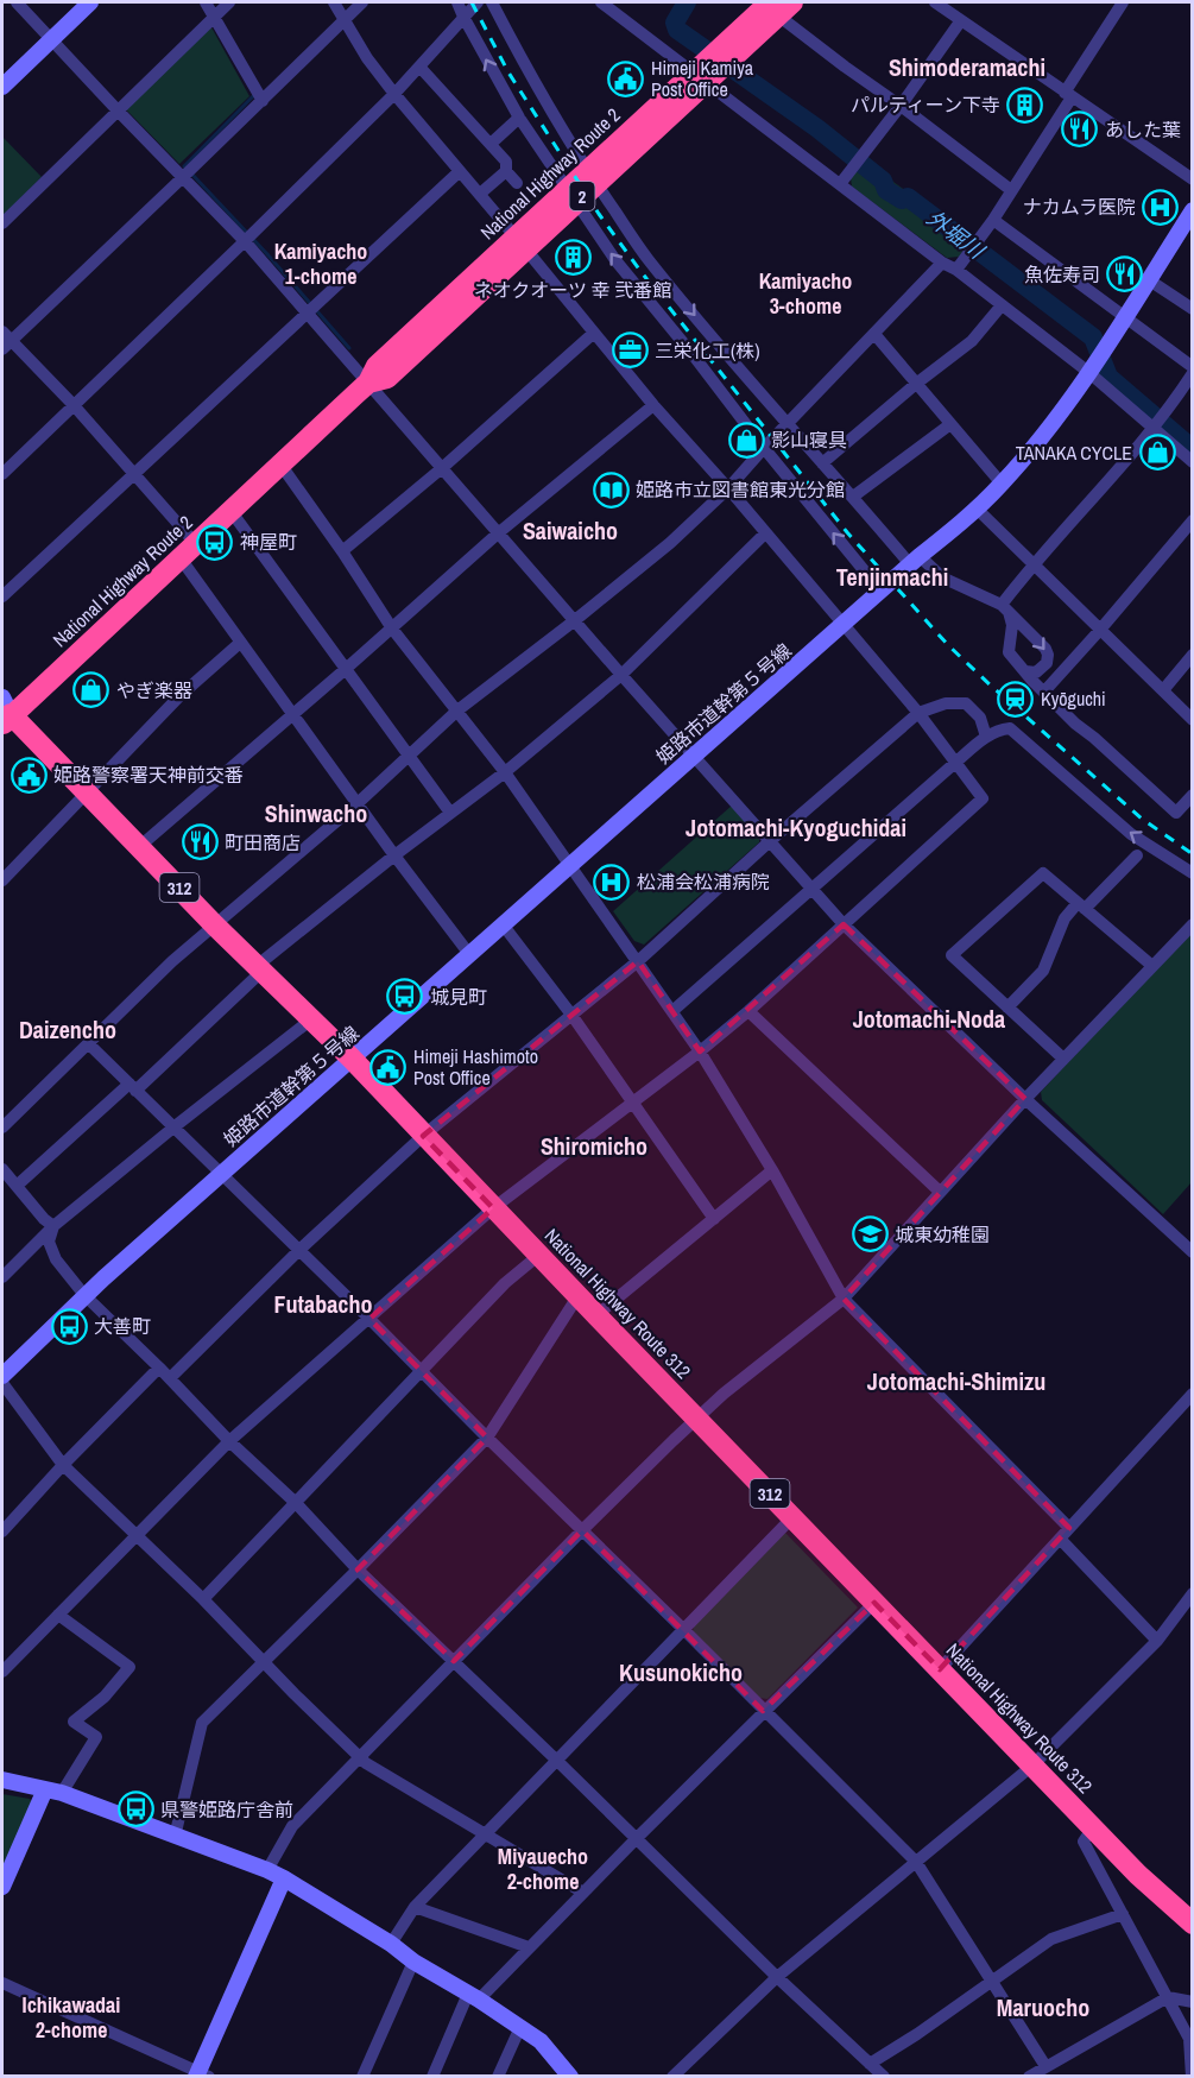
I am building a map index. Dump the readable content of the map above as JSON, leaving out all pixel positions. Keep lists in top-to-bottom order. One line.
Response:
{"streets":{"highway":["National Highway Route 2","2","312","National Highway Route 312"],"street":["姫路市道幹第５号線"]},"crossings":[["National Highway Route 2","National Highway Route 312"],["姫路市道幹第５号線","National Highway Route 312"]],"districts":["Shimoderamachi","Kamiyacho 1-chome","Kamiyacho 3-chome","Saiwaicho","Tenjinmachi","Shinwacho","Jotomachi-Kyoguchidai","Jotomachi-Noda","Daizencho","Shiromicho","Futabacho","Jotomachi-Shimizu","Kusunokicho","Miyauecho 2-chome","Ichikawadai 2-chome","Maruocho"],"water":["外堀川"],"places":{"public building":["Himeji Kamiya Post Office","姫路警察署天神前交番","Himeji Hashimoto Post Office"],"building":["パルティーン下寺","ネオクオーツ 幸 弐番館"],"restaurant":["あした葉","魚佐寿司","町田商店"],"hospital":["ナカムラ医院","松浦会松浦病院"],"office":["三栄化工(株)"],"shop":["影山寝具","TANAKA CYCLE","やぎ楽器"],"library":["姫路市立図書館東光分館"],"bus stop":["神屋町","城見町","大善町","県警姫路庁舎前"],"station":["Kyōguchi"],"school or university":["城東幼稚園"]}}
